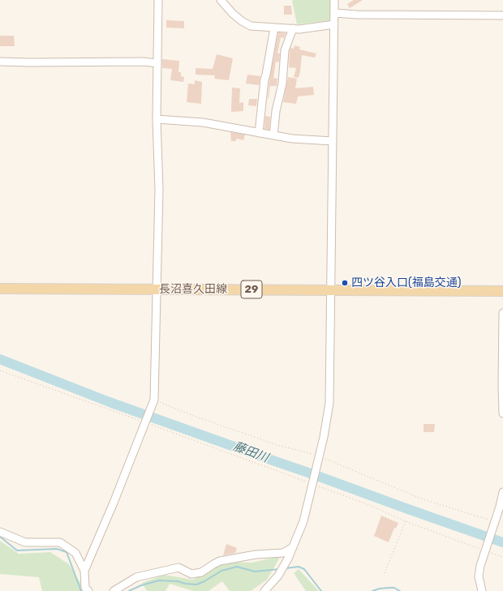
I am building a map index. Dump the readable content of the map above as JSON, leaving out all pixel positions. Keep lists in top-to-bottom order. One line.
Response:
{"streets":{"main road":["長沼喜久田線","29"]},"water":["藤田川"],"places":["四ツ谷入口(福島交通)"]}
